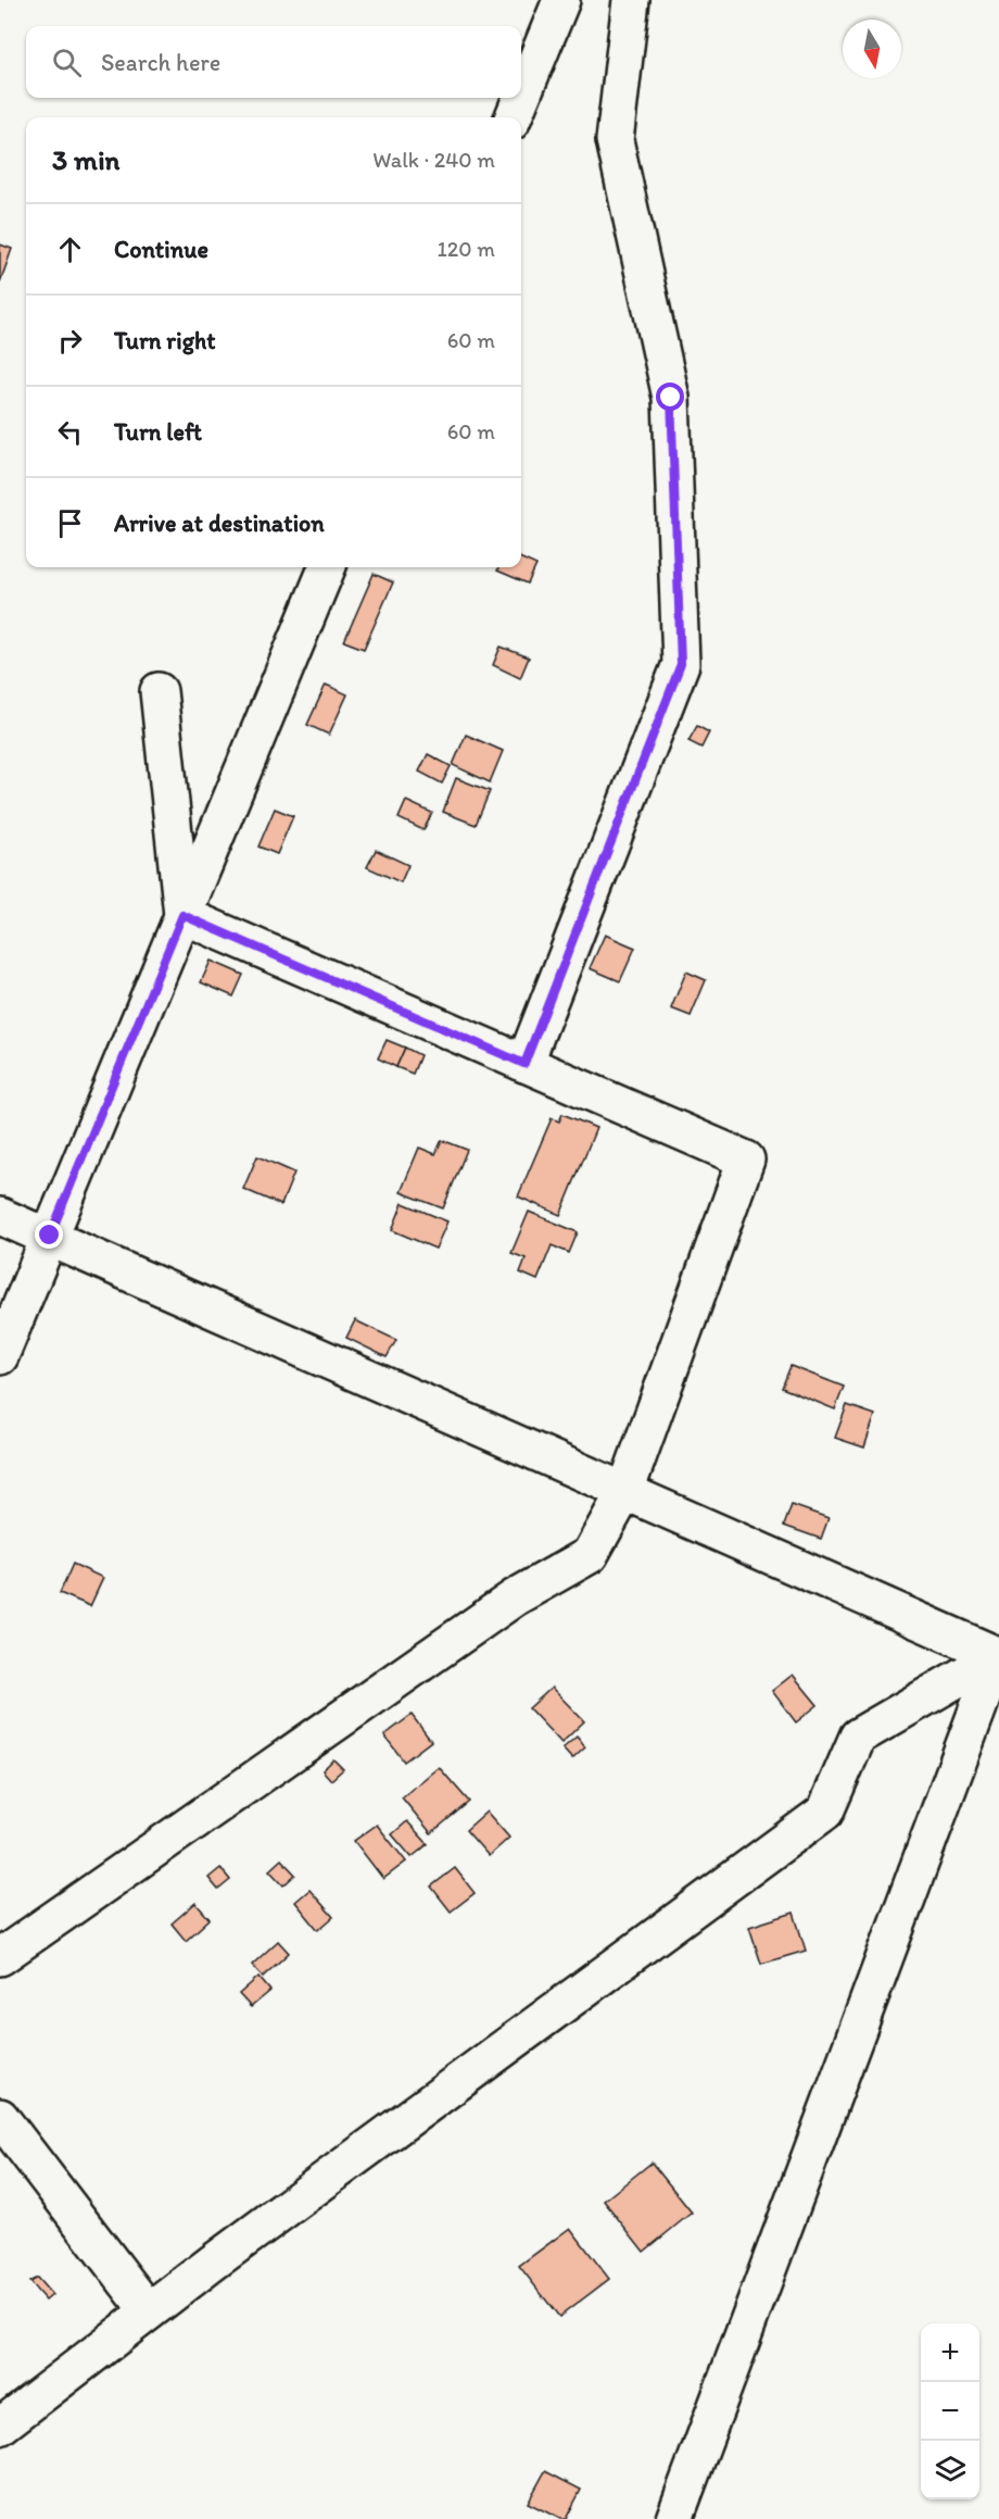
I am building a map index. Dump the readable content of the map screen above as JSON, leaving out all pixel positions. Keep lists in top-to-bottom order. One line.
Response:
{"north":"bottom","page":{"search":"Search here","heading":["3 min","Walk · 240 m"],"list":[["Continue","120 m"],["Turn right","60 m"],["Turn left","60 m"],"Arrive at destination"],"map_buttons":["+","−"]}}
